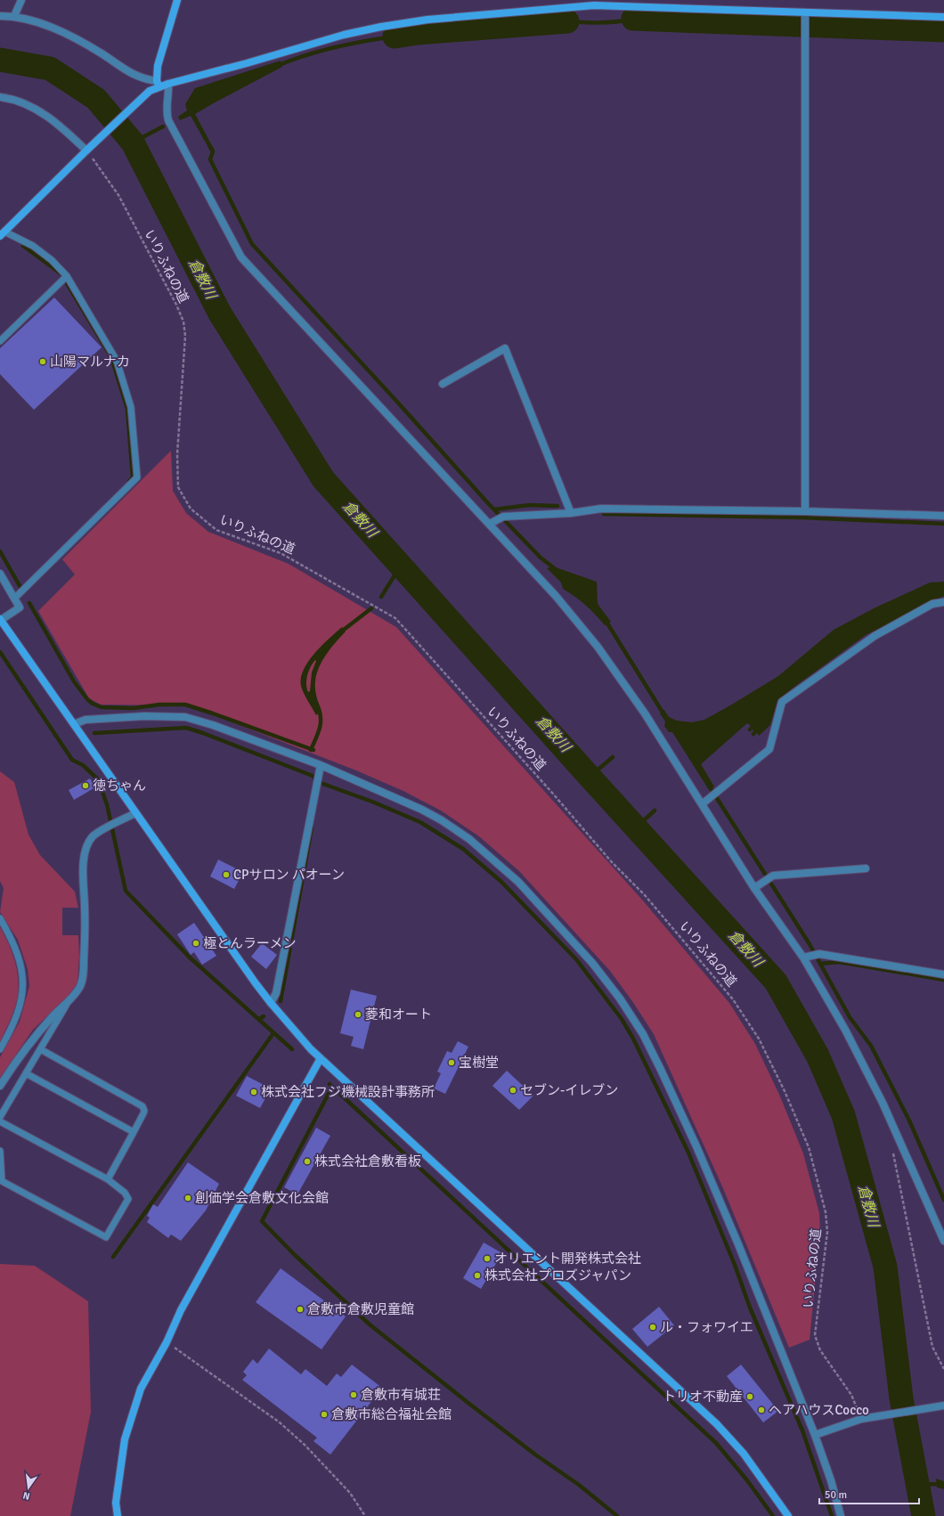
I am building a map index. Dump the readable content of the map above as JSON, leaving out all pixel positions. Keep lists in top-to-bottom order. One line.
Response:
{"streets":{"path":["いりふねの道"]},"water":["倉敷川"],"places":["山陽マルナカ","徳ちゃん","CPサロン パオーン","極とんラーメン","菱和オート","宝樹堂","セブン-イレブン","株式会社フジ機械設計事務所","株式会社倉敷看板","創価学会倉敷文化会館","オリエント開発株式会社","株式会社プロズジャパン","倉敷市倉敷児童館","ル・フォワイエ","倉敷市有城荘","トリオ不動産","ヘアハウスCocco","倉敷市総合福祉会館"],"scale_bar":"50 m","north":"bottom"}
